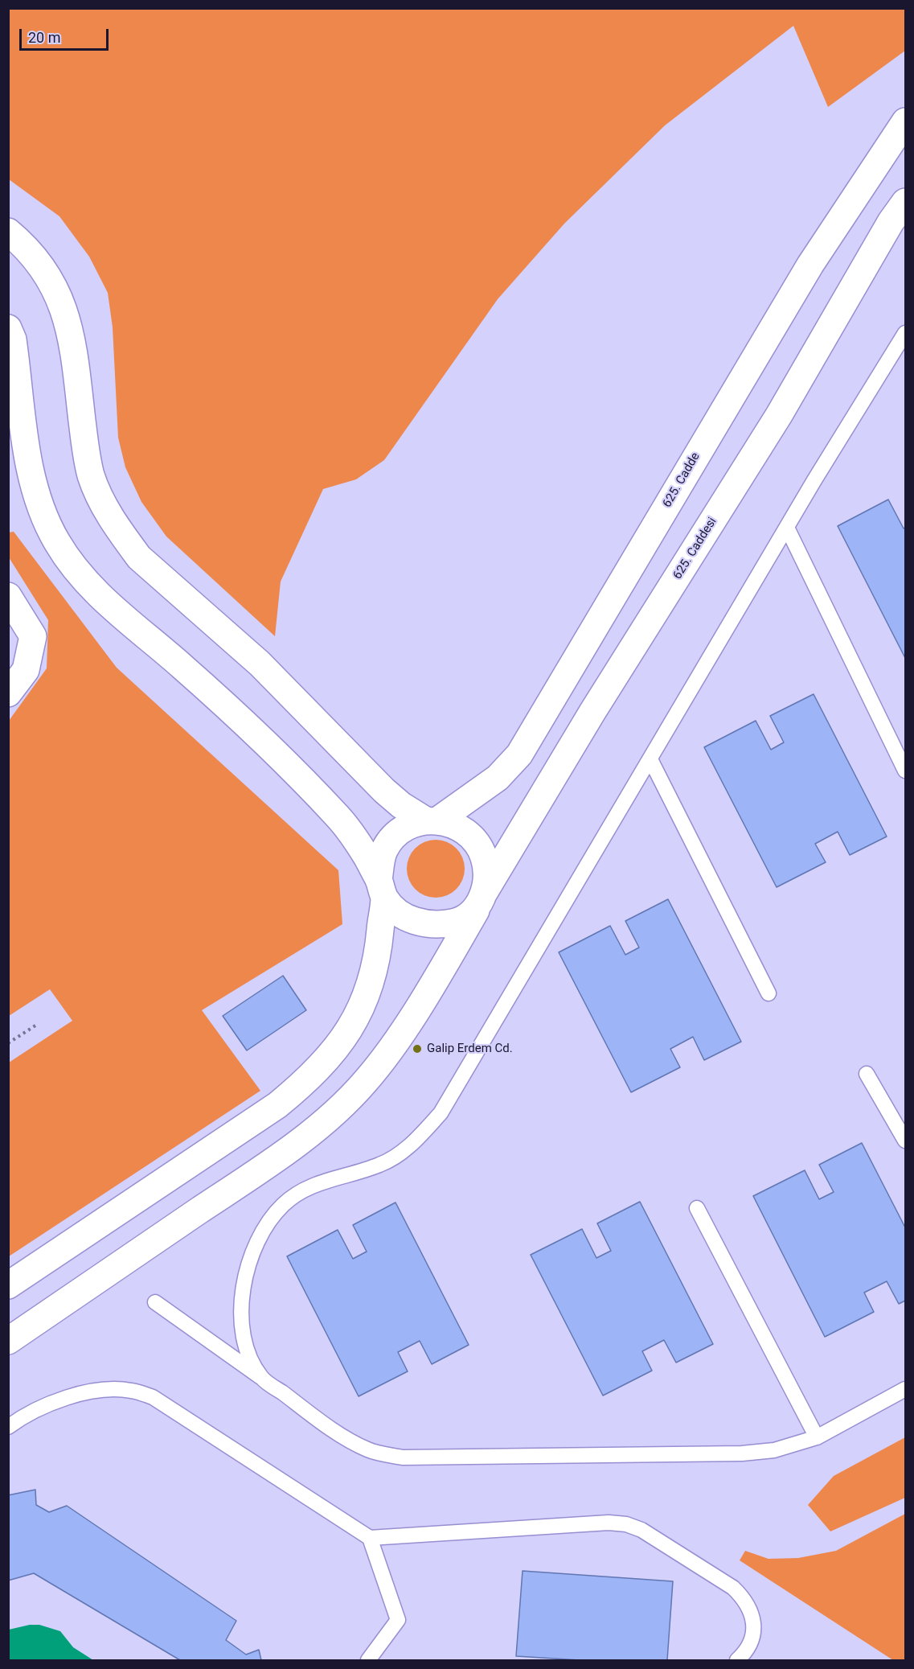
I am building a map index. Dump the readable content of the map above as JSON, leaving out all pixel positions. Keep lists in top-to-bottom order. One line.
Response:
{"streets":{"main road":["625. Cadde","625. Caddesi"]},"crossings":[["625. Cadde","625. Caddesi"]],"places":["Galip Erdem Cd."],"scale_bar":"20 m"}
